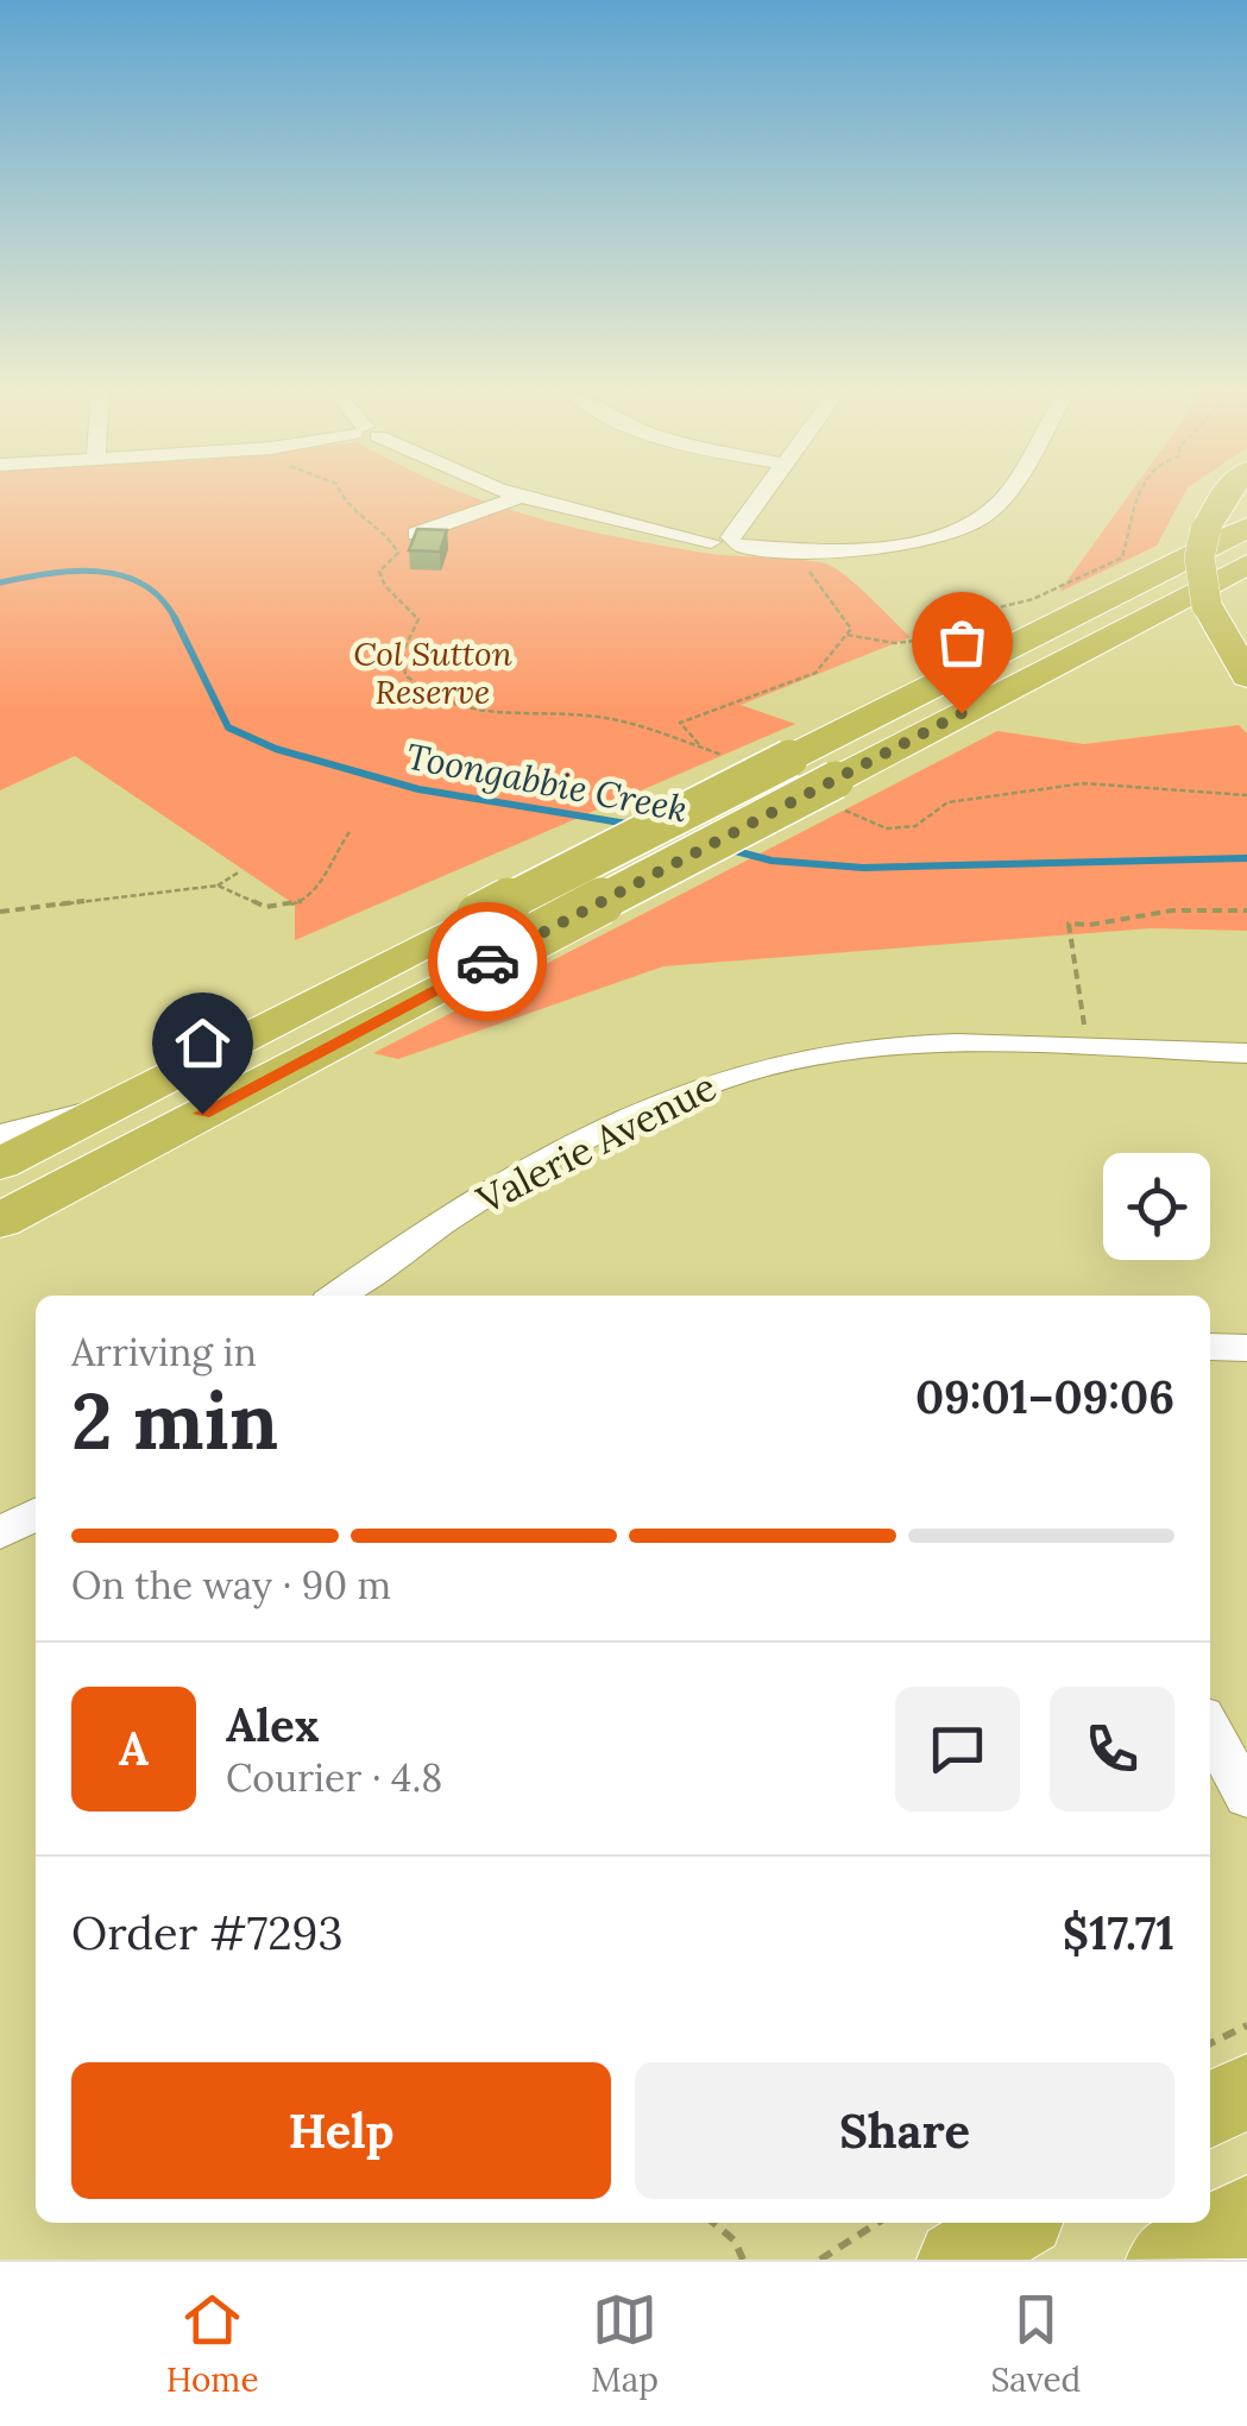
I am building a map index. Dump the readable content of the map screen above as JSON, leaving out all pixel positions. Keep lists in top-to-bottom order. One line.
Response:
{"streets":{"street":["Valerie Avenue"]},"water":["Toongabbie Creek"],"parks":["Col Sutton Reserve"],"page":{"heading":["2 min","Arriving in","09:01–09:06"],"panel":["Alex","Courier · 4.8","Order #7293","$17.71"],"bar":"On the way · 90 m","round":"A","buttons":["Help","Share"],"tabs":["Home","Map","Saved"]}}
